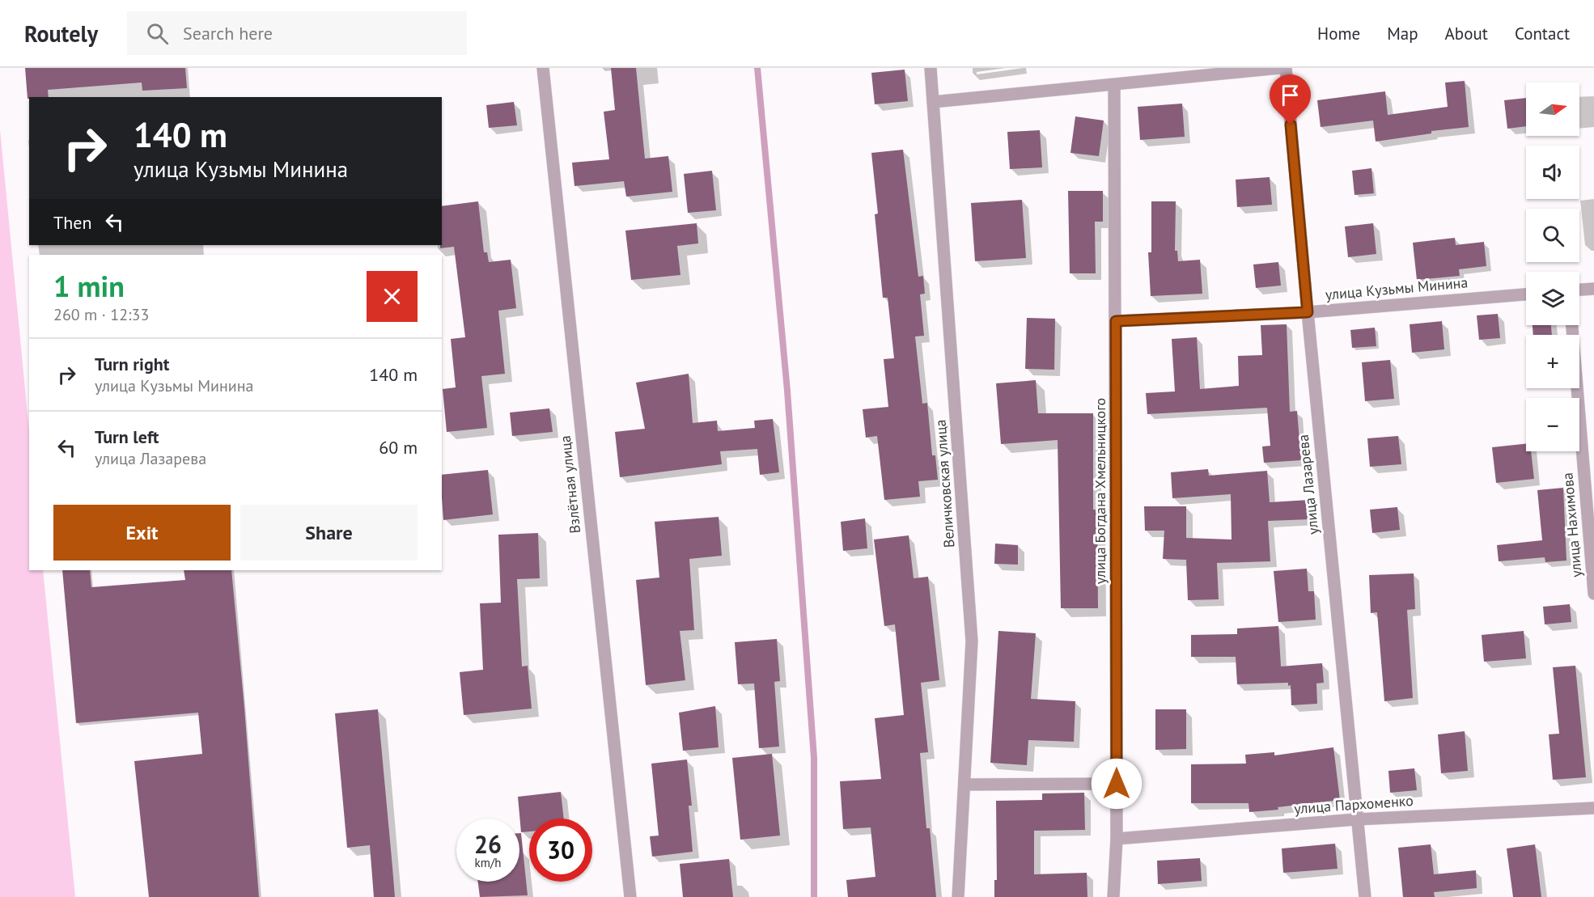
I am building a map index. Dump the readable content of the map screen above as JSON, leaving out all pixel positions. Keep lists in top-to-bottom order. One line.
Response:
{"streets":{"street":["улица Кузьмы Минина","Величковская улица","Взлётная улица","улица Лазарева","улица Богдана Хмельницкого","улица Нахимова","улица Пархоменко"]},"crossings":[["улица Кузьмы Минина","улица Лазарева"],["улица Кузьмы Минина","улица Богдана Хмельницкого"],["улица Лазарева","улица Пархоменко"],["улица Богдана Хмельницкого","улица Пархоменко"]],"north":"right","page":{"header":"Routely","search":"Search here","nav":["Home","Map","About","Contact"],"map_buttons":["+","−"],"turn":["140 m","улица Кузьмы Минина"],"then":"Then","heading":["1 min","260 m · 12:33"],"list":[{"name":"Turn right","note":"улица Кузьмы Минина","value":"140 m"},{"name":"Turn left","note":"улица Лазарева","value":"60 m"}],"buttons":["Exit","Share"],"speed":"26 km/h","limit":"30"}}
